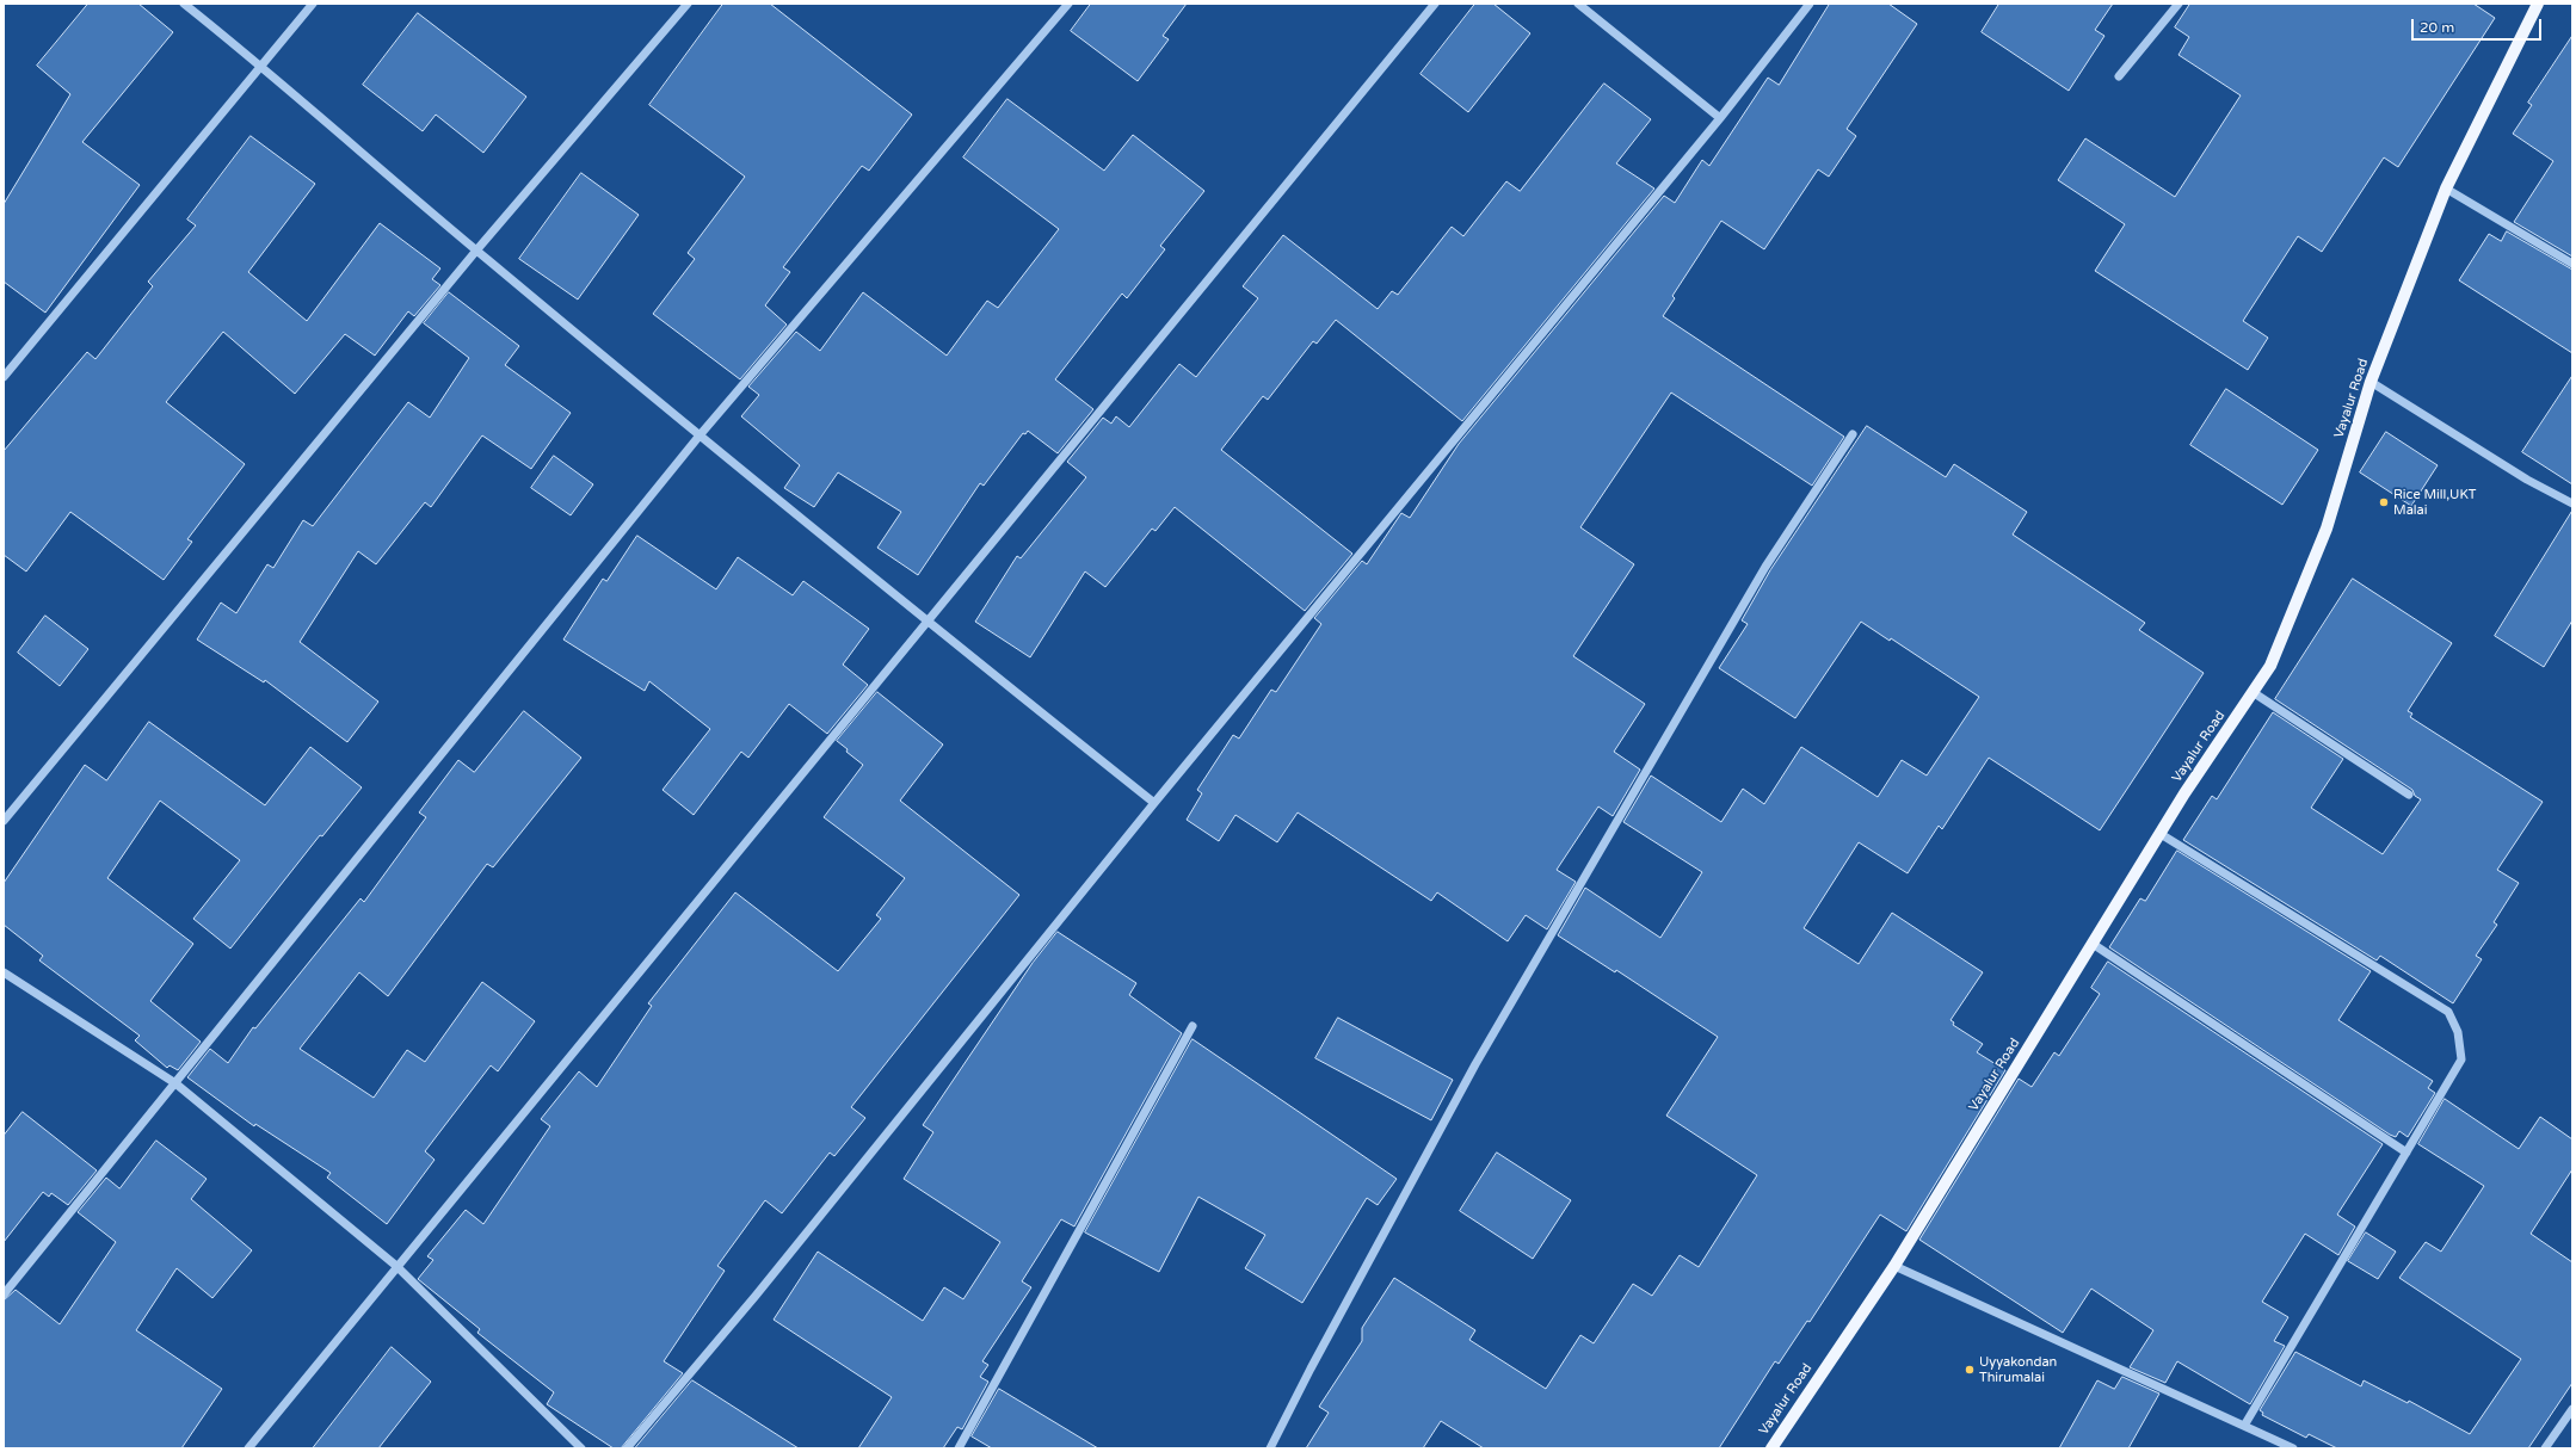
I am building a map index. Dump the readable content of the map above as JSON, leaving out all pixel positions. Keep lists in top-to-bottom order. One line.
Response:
{"streets":{"main road":["Vayalur Road"]},"places":["Rice Mill,UKT Malai","Uyyakondan Thirumalai"],"scale_bar":"20 m"}
